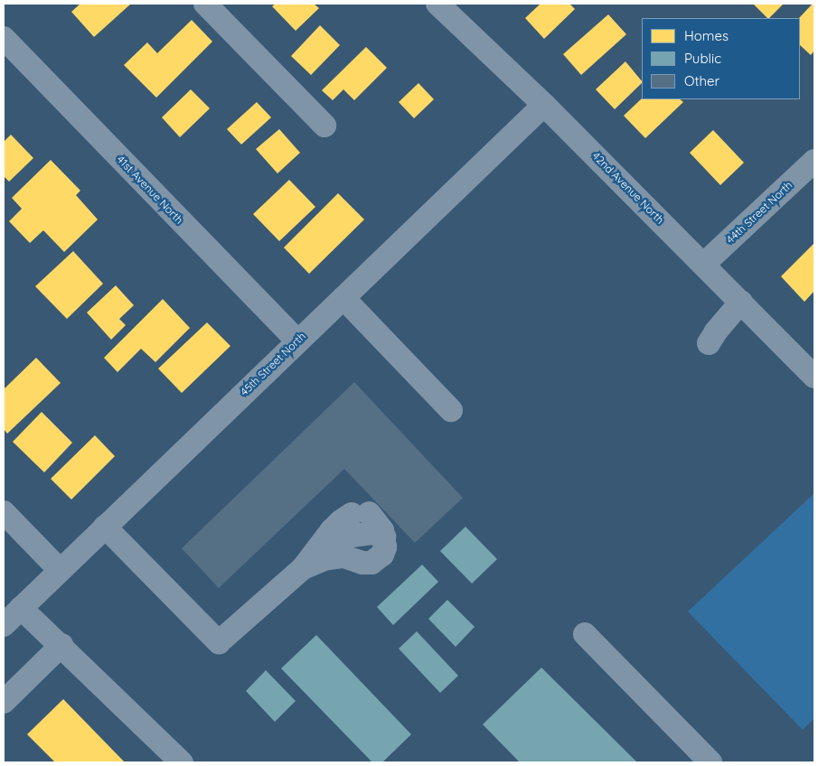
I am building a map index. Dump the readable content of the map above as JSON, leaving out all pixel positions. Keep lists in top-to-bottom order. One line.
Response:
{"streets":{"street":["42nd Avenue North","41st Avenue North","44th Street North","45th Street North"]},"crossings":[["42nd Avenue North","44th Street North"],["42nd Avenue North","45th Street North"],["41st Avenue North","45th Street North"]],"legend":["Homes","Public","Other"]}
